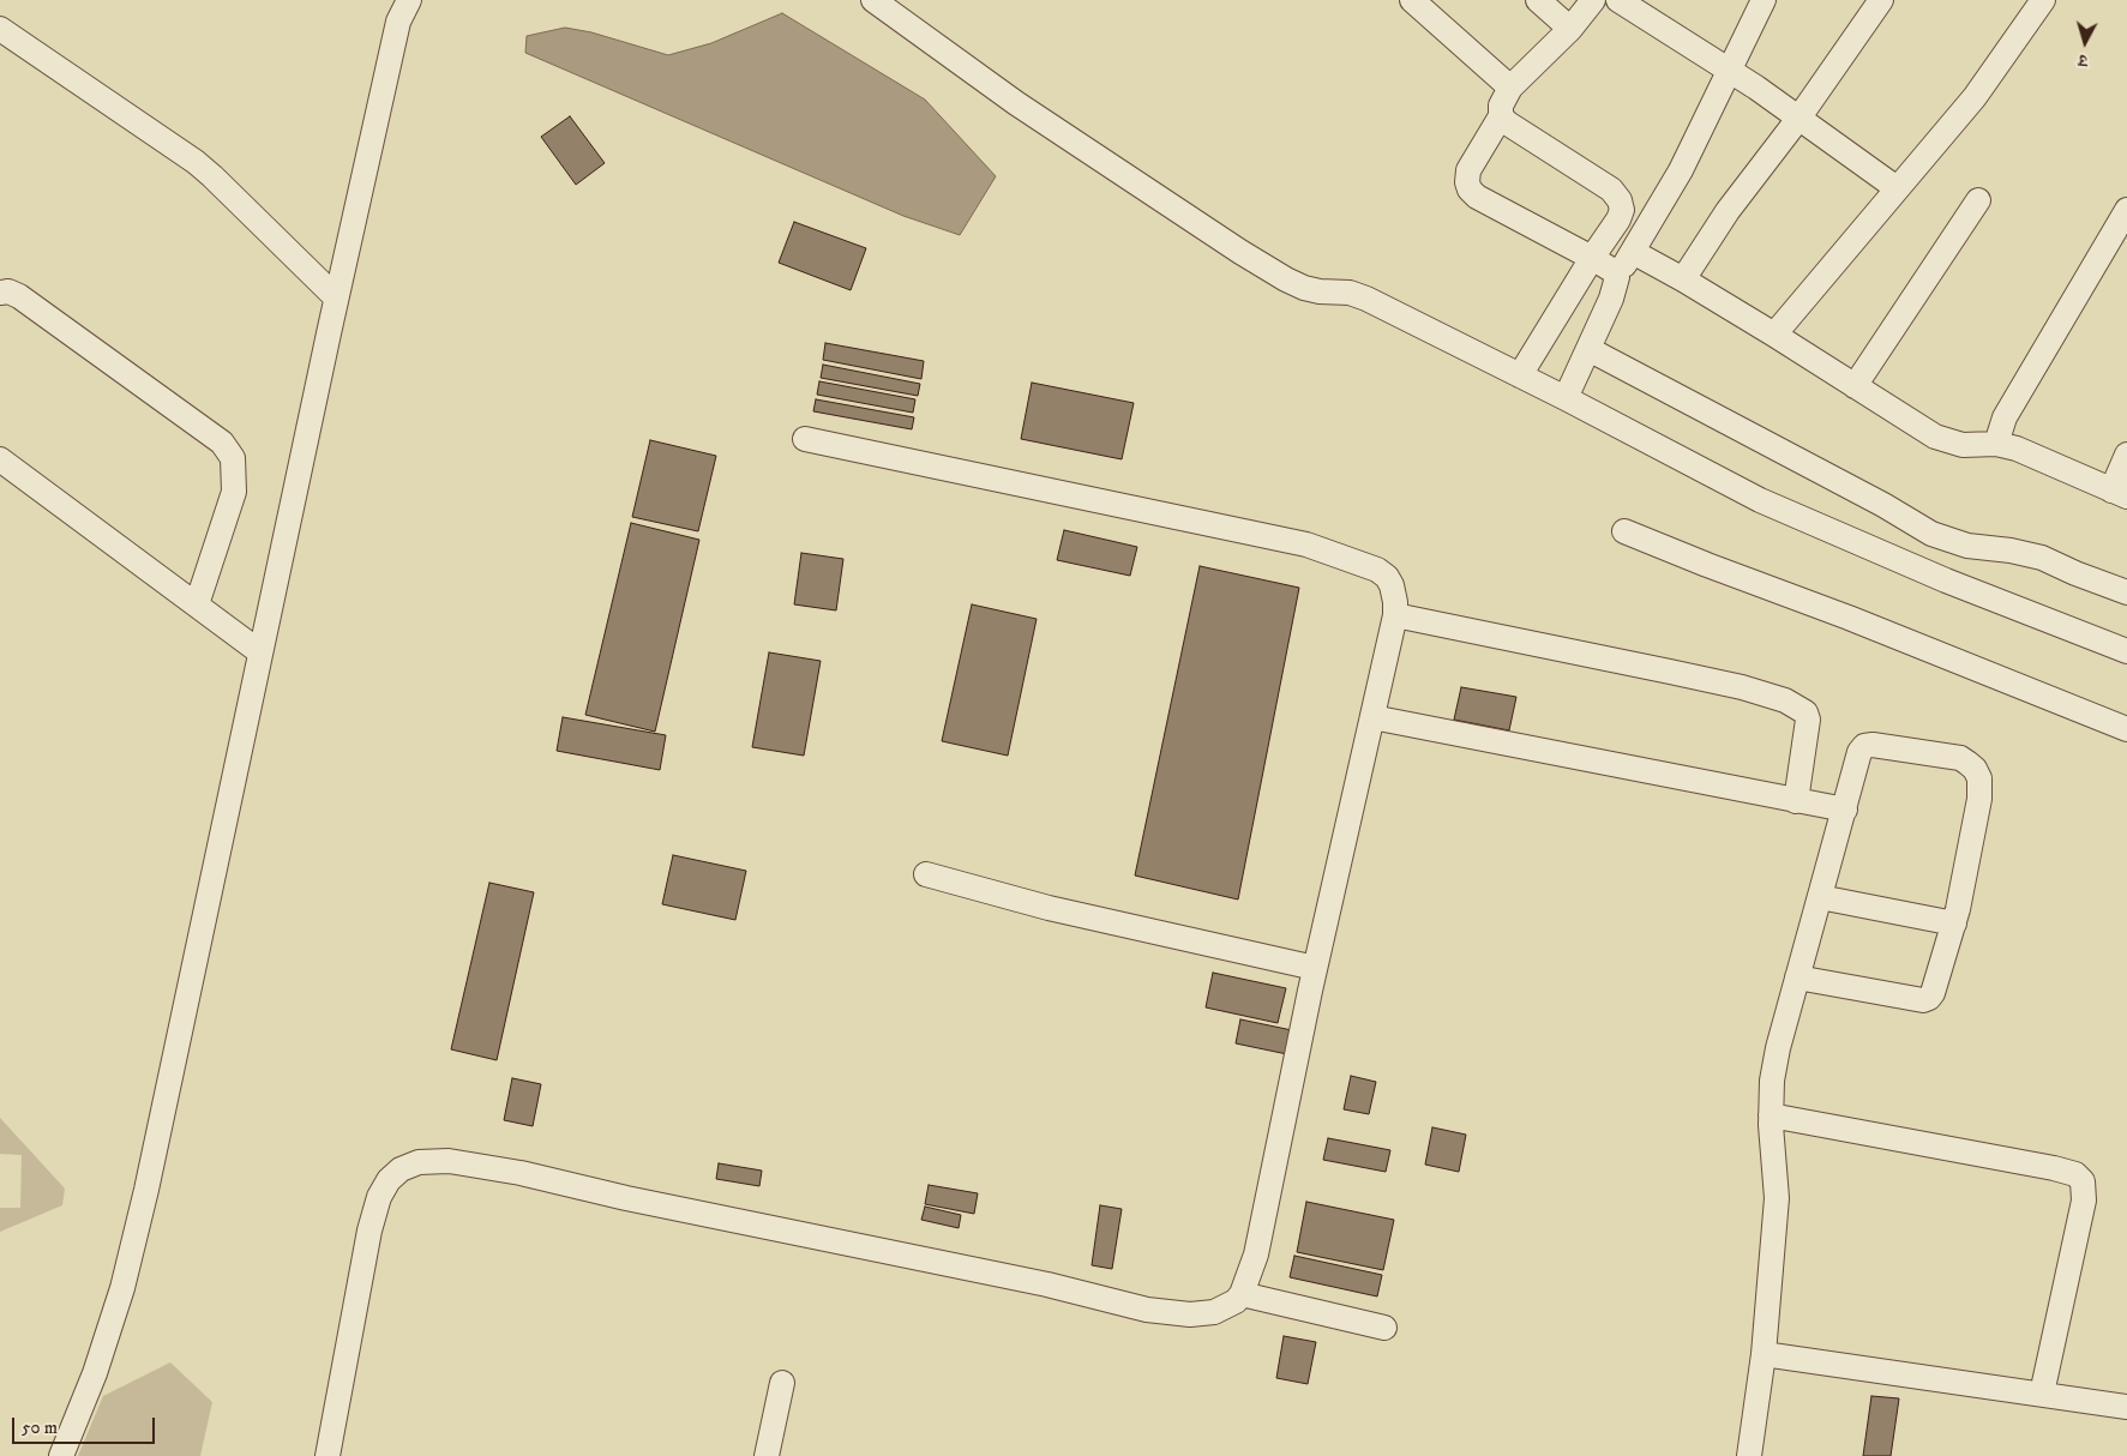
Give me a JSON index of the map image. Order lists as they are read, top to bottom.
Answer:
{
  "scale_bar": "50 m",
  "north": "bottom"
}
